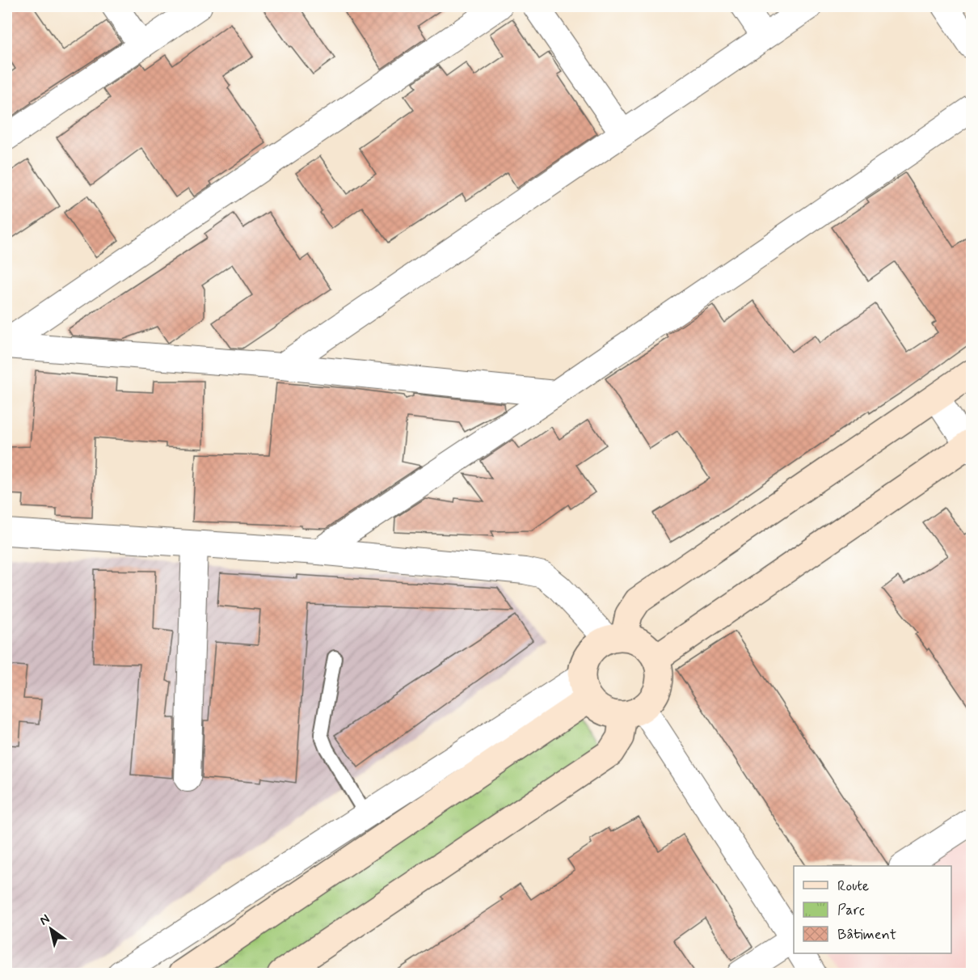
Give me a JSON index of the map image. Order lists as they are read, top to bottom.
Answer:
{
  "legend": ["Route", "Parc", "Bâtiment"],
  "north": "top left"
}
